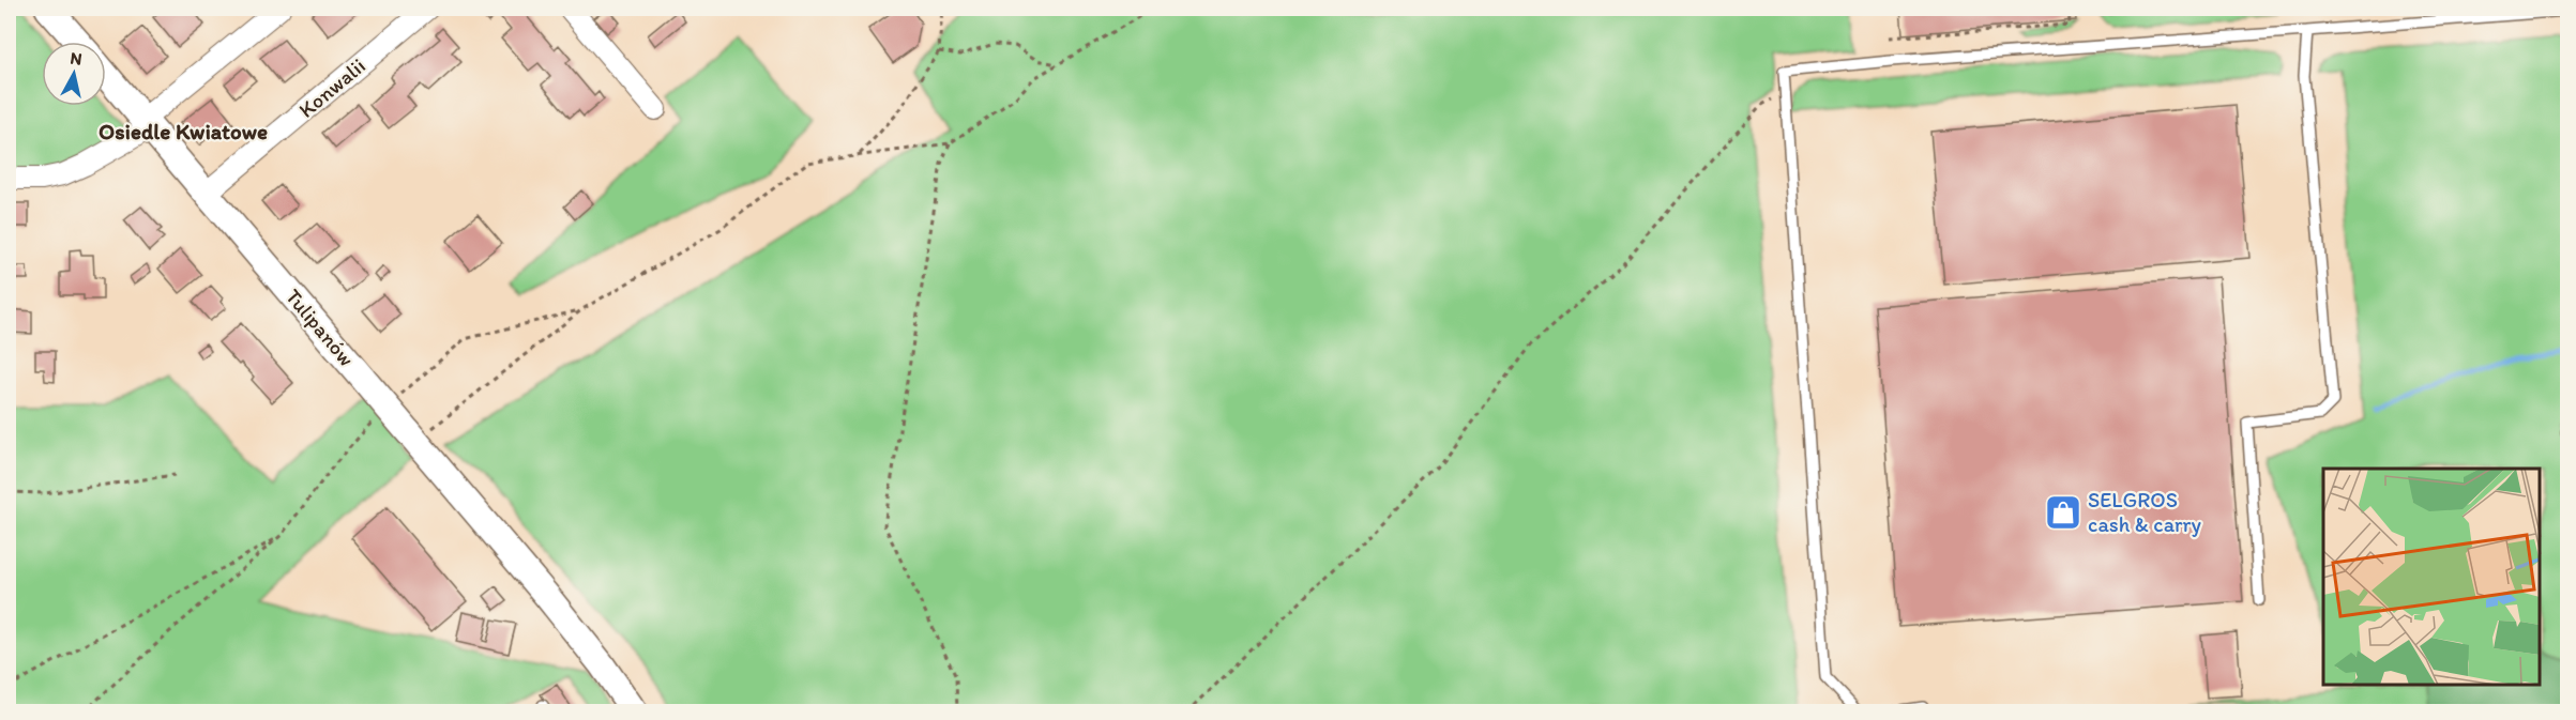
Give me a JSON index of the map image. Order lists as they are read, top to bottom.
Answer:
{
  "streets": {
    "street": ["Konwalii", "Tulipanów"]
  },
  "crossings": [
    ["Konwalii", "Tulipanów"]
  ],
  "districts": ["Osiedle Kwiatowe"],
  "places": {
    "shop": ["SELGROS cash & carry"]
  },
  "north": "top"
}
